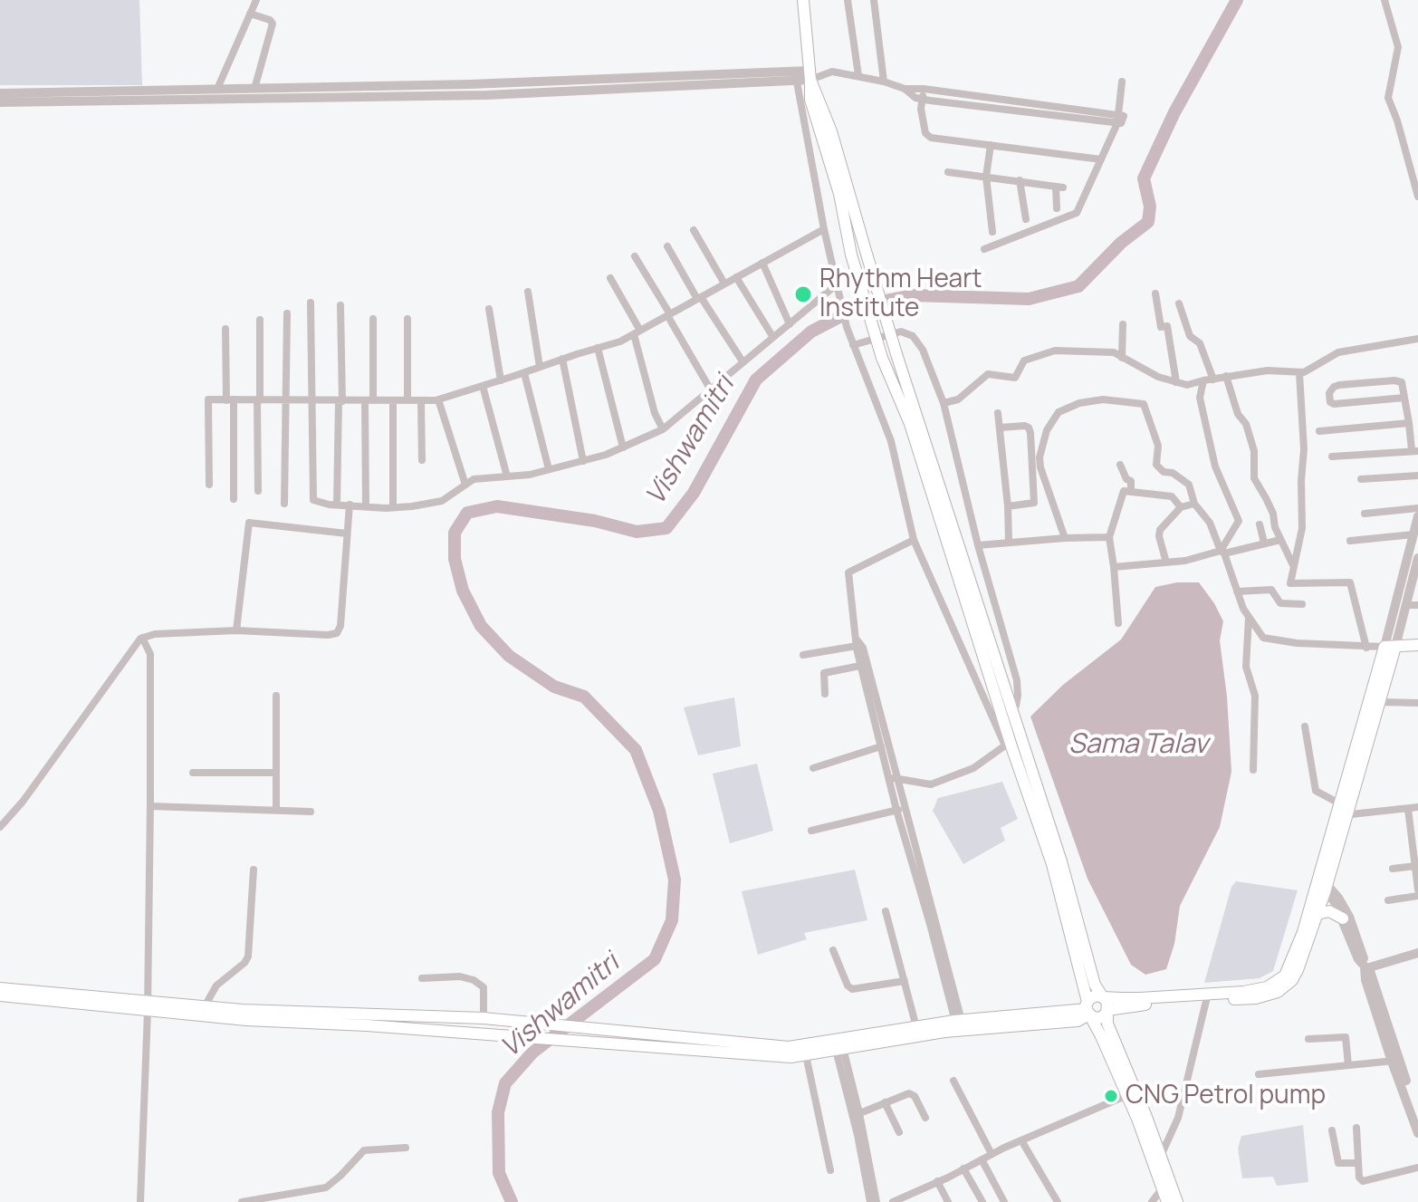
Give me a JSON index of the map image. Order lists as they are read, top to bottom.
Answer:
{
  "water": ["Vishwamitri", "Sama Talav"],
  "places": ["Rhythm Heart Institute", "CNG Petrol pump"]
}
